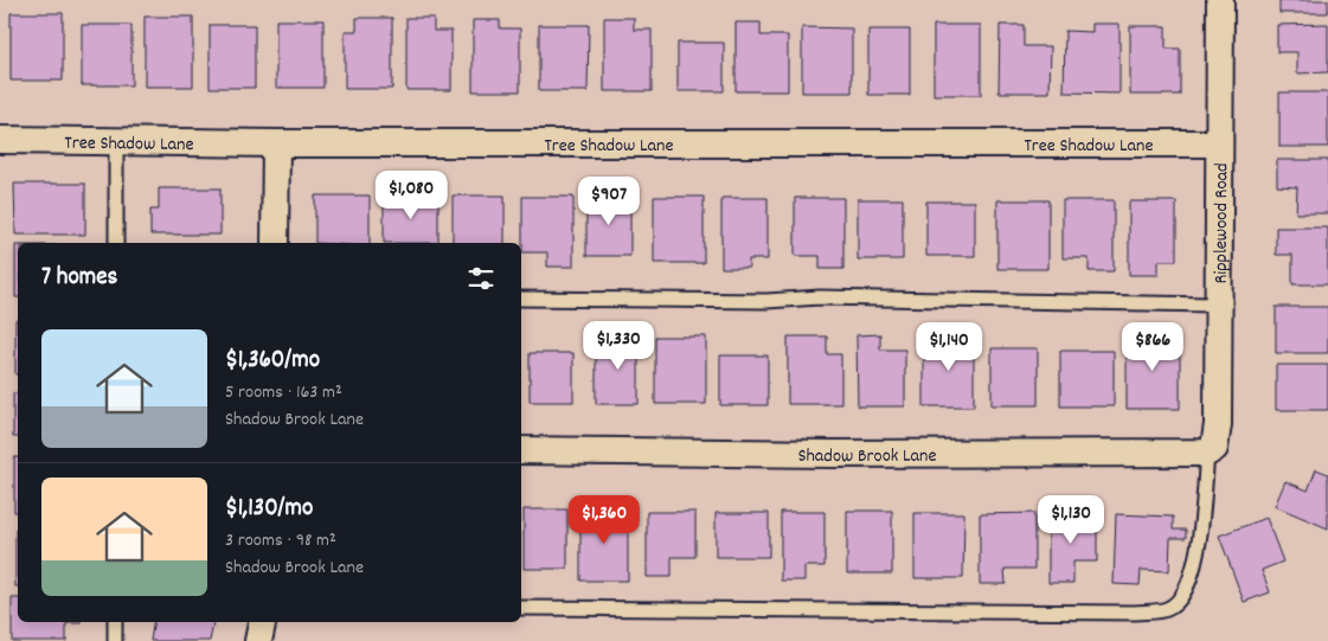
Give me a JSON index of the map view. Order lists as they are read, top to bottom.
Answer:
{
  "streets": {
    "street": ["Tree Shadow Lane", "Ripplewood Road", "Shadow Brook Lane"]
  },
  "crossings": [
    ["Tree Shadow Lane", "Ripplewood Road"],
    ["Ripplewood Road", "Shadow Brook Lane"]
  ],
  "page": {
    "price": [
      "$1,080",
      "$907",
      "$1,330",
      "$1,140",
      "$866",
      "$1,360",
      "$1,130"
    ],
    "heading": "7 homes",
    "list": [
      {
        "name": "$1,360/mo",
        "note": "5 rooms · 163 m² · Shadow Brook Lane"
      },
      {
        "name": "$1,130/mo",
        "note": "3 rooms · 98 m² · Shadow Brook Lane"
      }
    ]
  }
}
